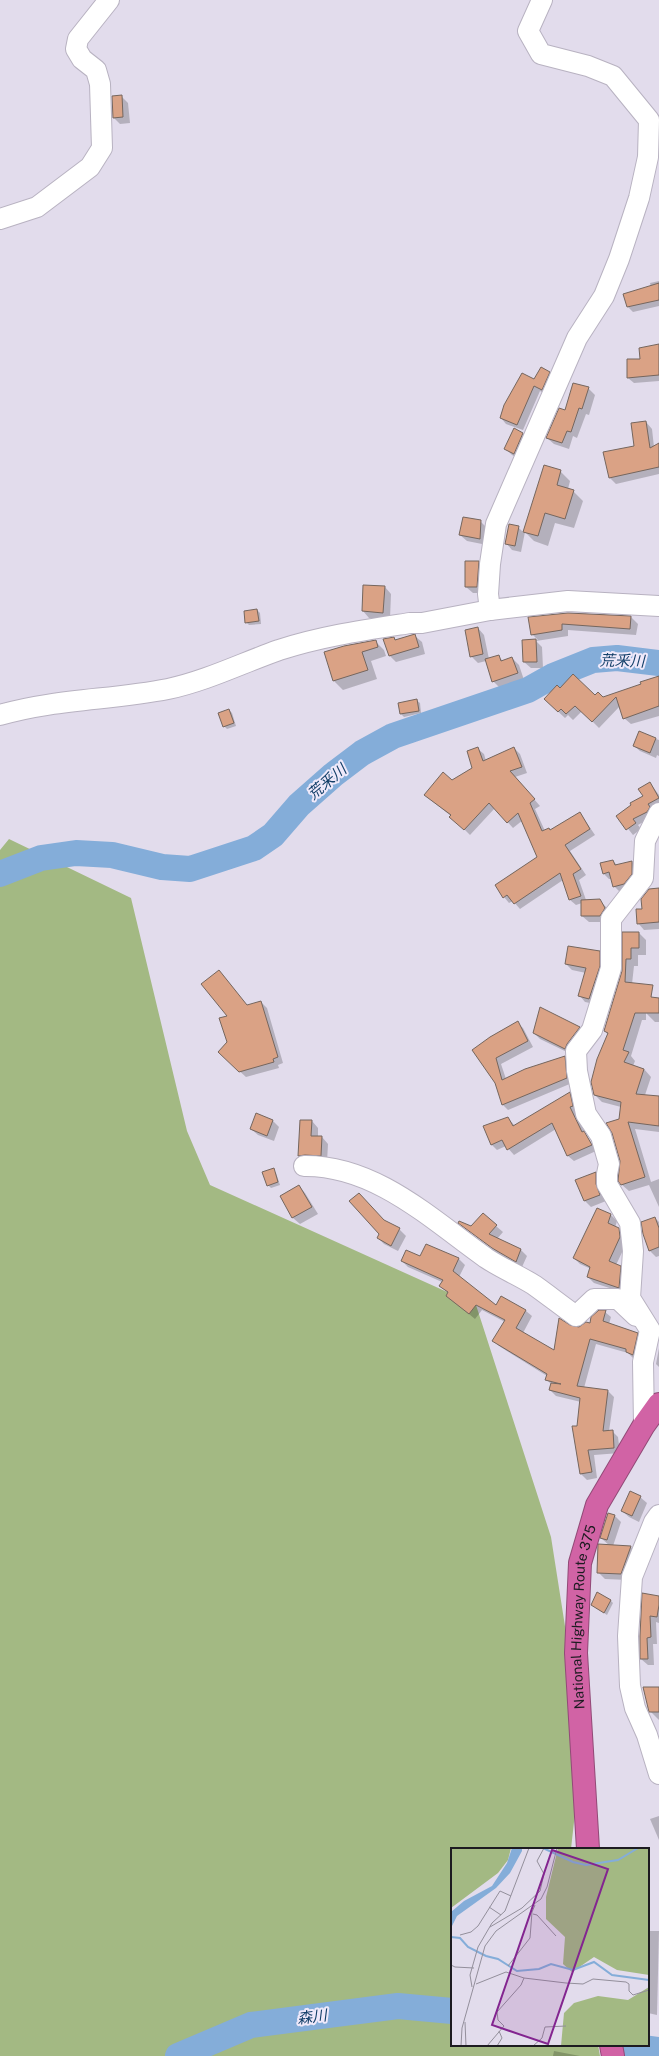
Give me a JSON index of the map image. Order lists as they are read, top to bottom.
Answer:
{
  "streets": {
    "highway": ["National Highway Route 375"]
  },
  "water": ["荒釆川", "森川"]
}
